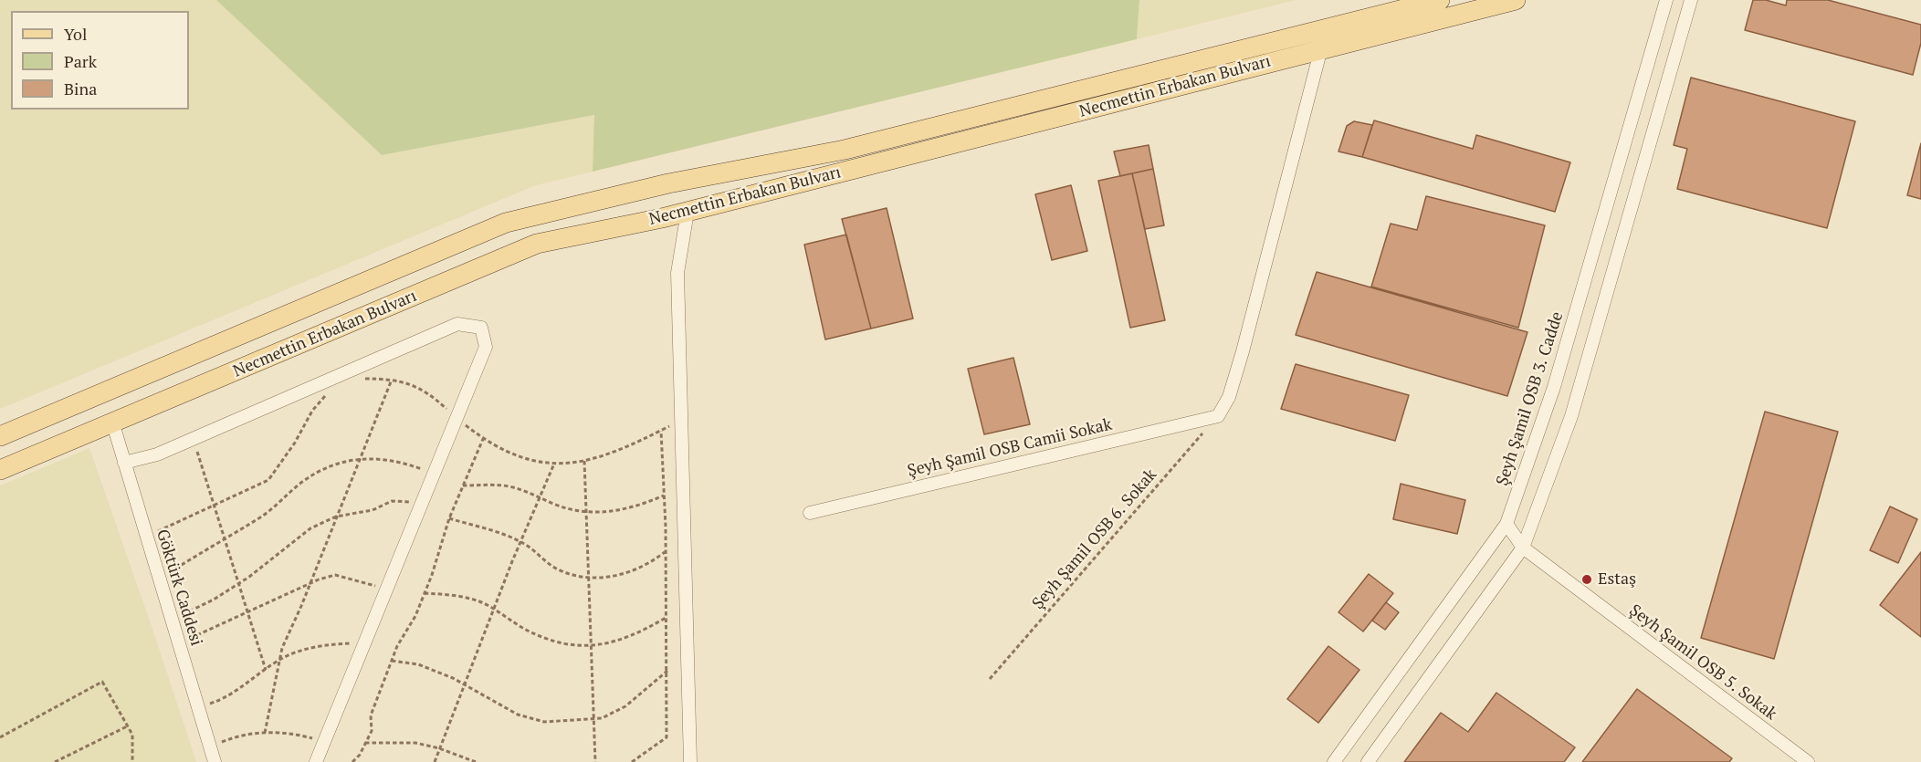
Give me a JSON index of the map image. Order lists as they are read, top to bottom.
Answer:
{
  "streets": {
    "main road": ["Necmettin Erbakan Bulvarı"],
    "street": [
      "Şeyh Şamil OSB 3. Cadde",
      "Şeyh Şamil OSB Camii Sokak",
      "Göktürk Caddesi",
      "Şeyh Şamil OSB 5. Sokak"
    ],
    "path": ["Şeyh Şamil OSB 6. Sokak"]
  },
  "crossings": [
    ["Necmettin Erbakan Bulvarı", "Göktürk Caddesi"],
    ["Şeyh Şamil OSB 3. Cadde", "Şeyh Şamil OSB 5. Sokak"],
    ["Şeyh Şamil OSB Camii Sokak", "Şeyh Şamil OSB 6. Sokak"]
  ],
  "places": ["Estaş"],
  "legend": ["Yol", "Park", "Bina"]
}
